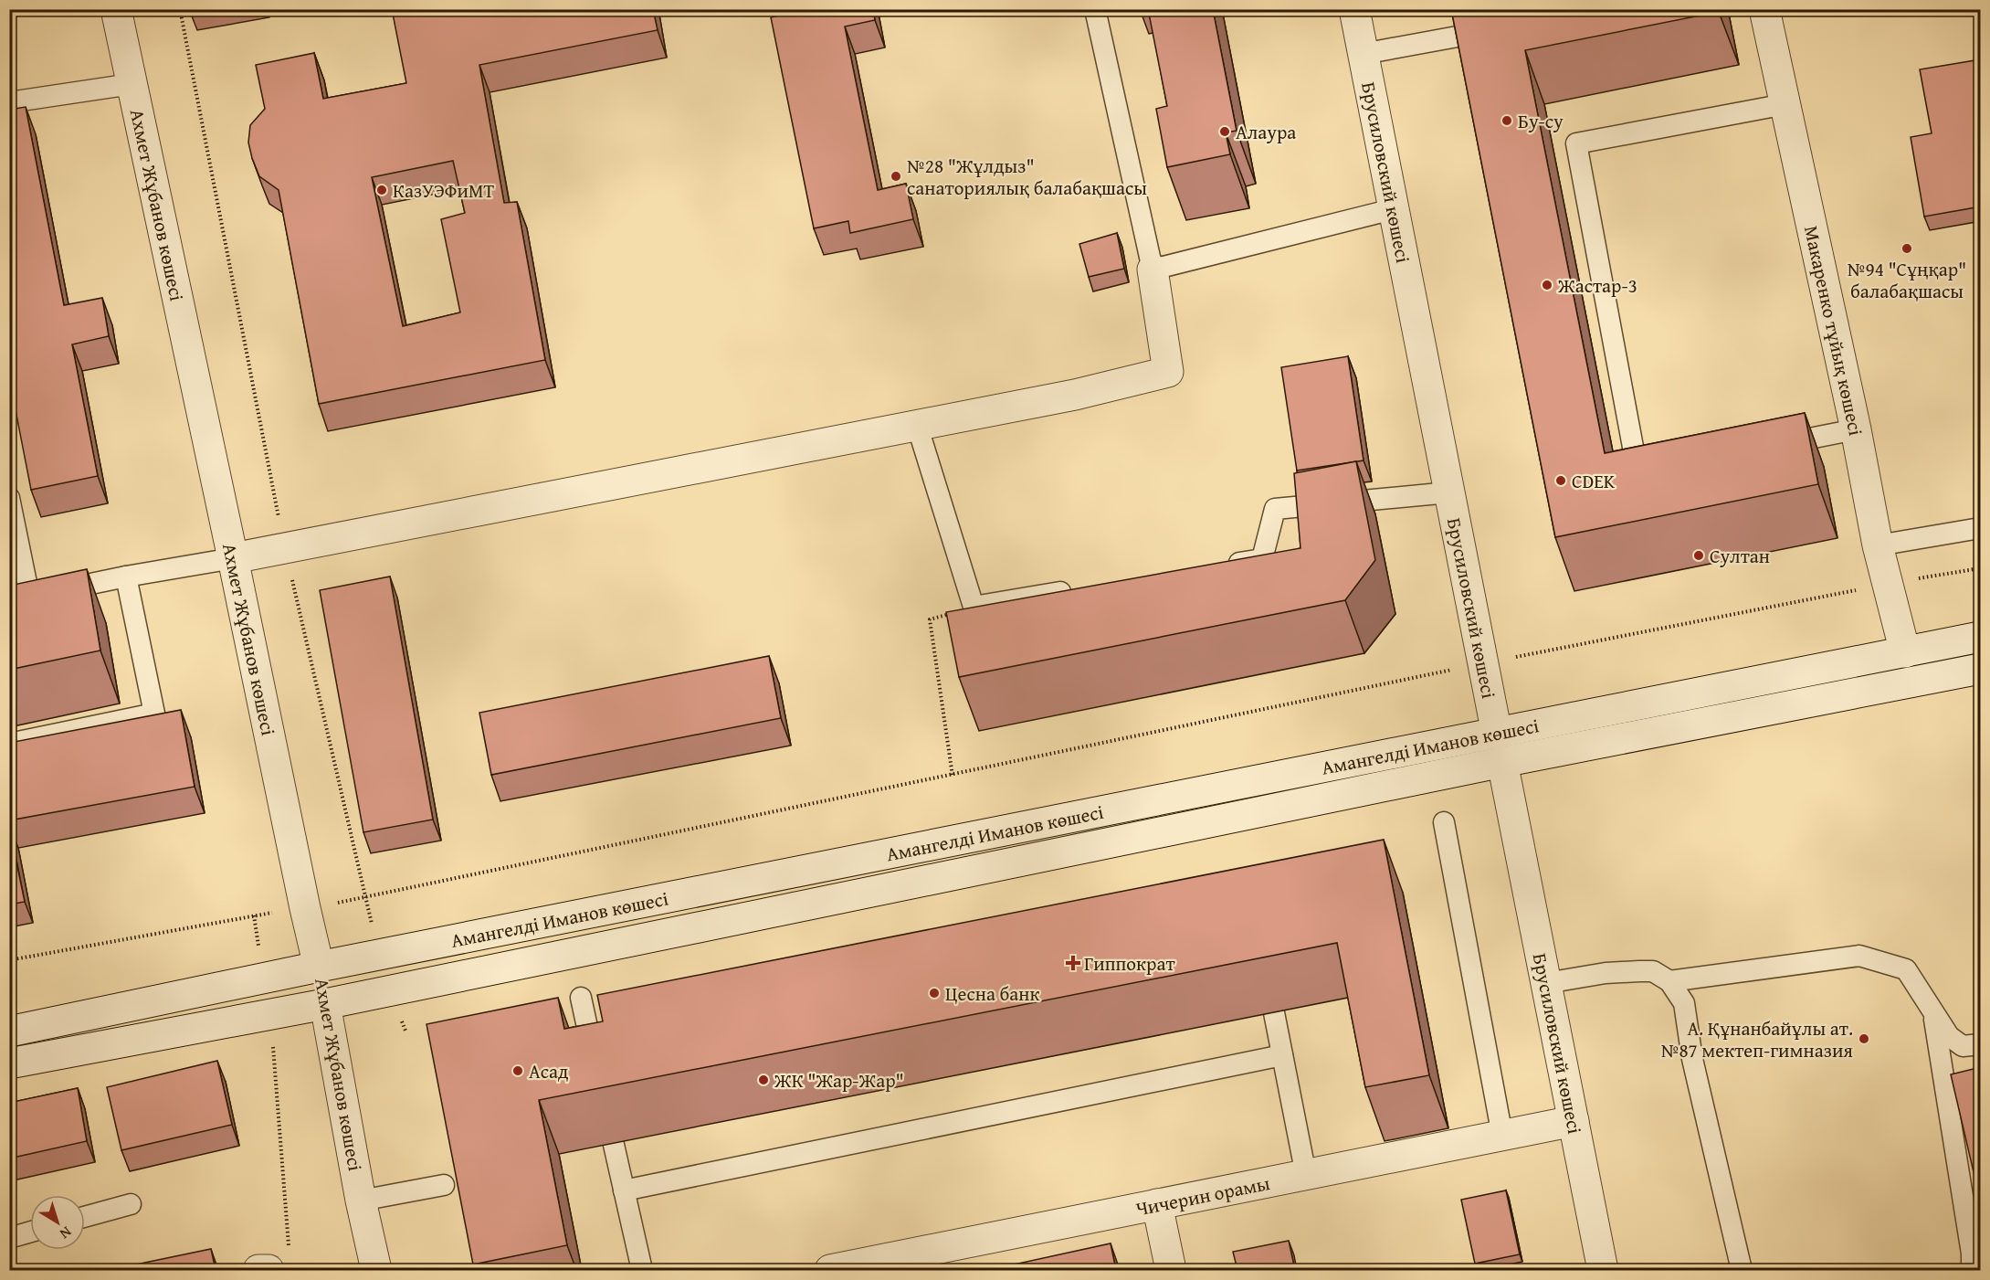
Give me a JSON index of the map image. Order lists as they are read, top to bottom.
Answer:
{
  "streets": {
    "street": [
      "Брусиловский көшесі",
      "Ахмет Жұбанов көшесі",
      "Макаренко тұйық көшесі",
      "Амангелді Иманов көшесі",
      "Чичерин орамы"
    ]
  },
  "crossings": [
    ["Брусиловский көшесі", "Амангелді Иманов көшесі"],
    ["Брусиловский көшесі", "Чичерин орамы"],
    ["Ахмет Жұбанов көшесі", "Амангелді Иманов көшесі"],
    ["Макаренко тұйық көшесі", "Амангелді Иманов көшесі"]
  ],
  "places": {
    "other": [
      "Бу-су",
      "Алаура",
      "№28 \"Жұлдыз\" санаториялық балабақшасы",
      "КазУЭФиМТ",
      "№94 \"Сұңқар\" балабақшасы",
      "Жастар-3",
      "CDEK",
      "Султан",
      "Цесна банк",
      "А. Құнанбайұлы ат. №87 мектеп-гимназия",
      "Асад",
      "ЖК \"Жар-Жар\""
    ],
    "health": ["Гиппократ"]
  },
  "north": "bottom right"
}
